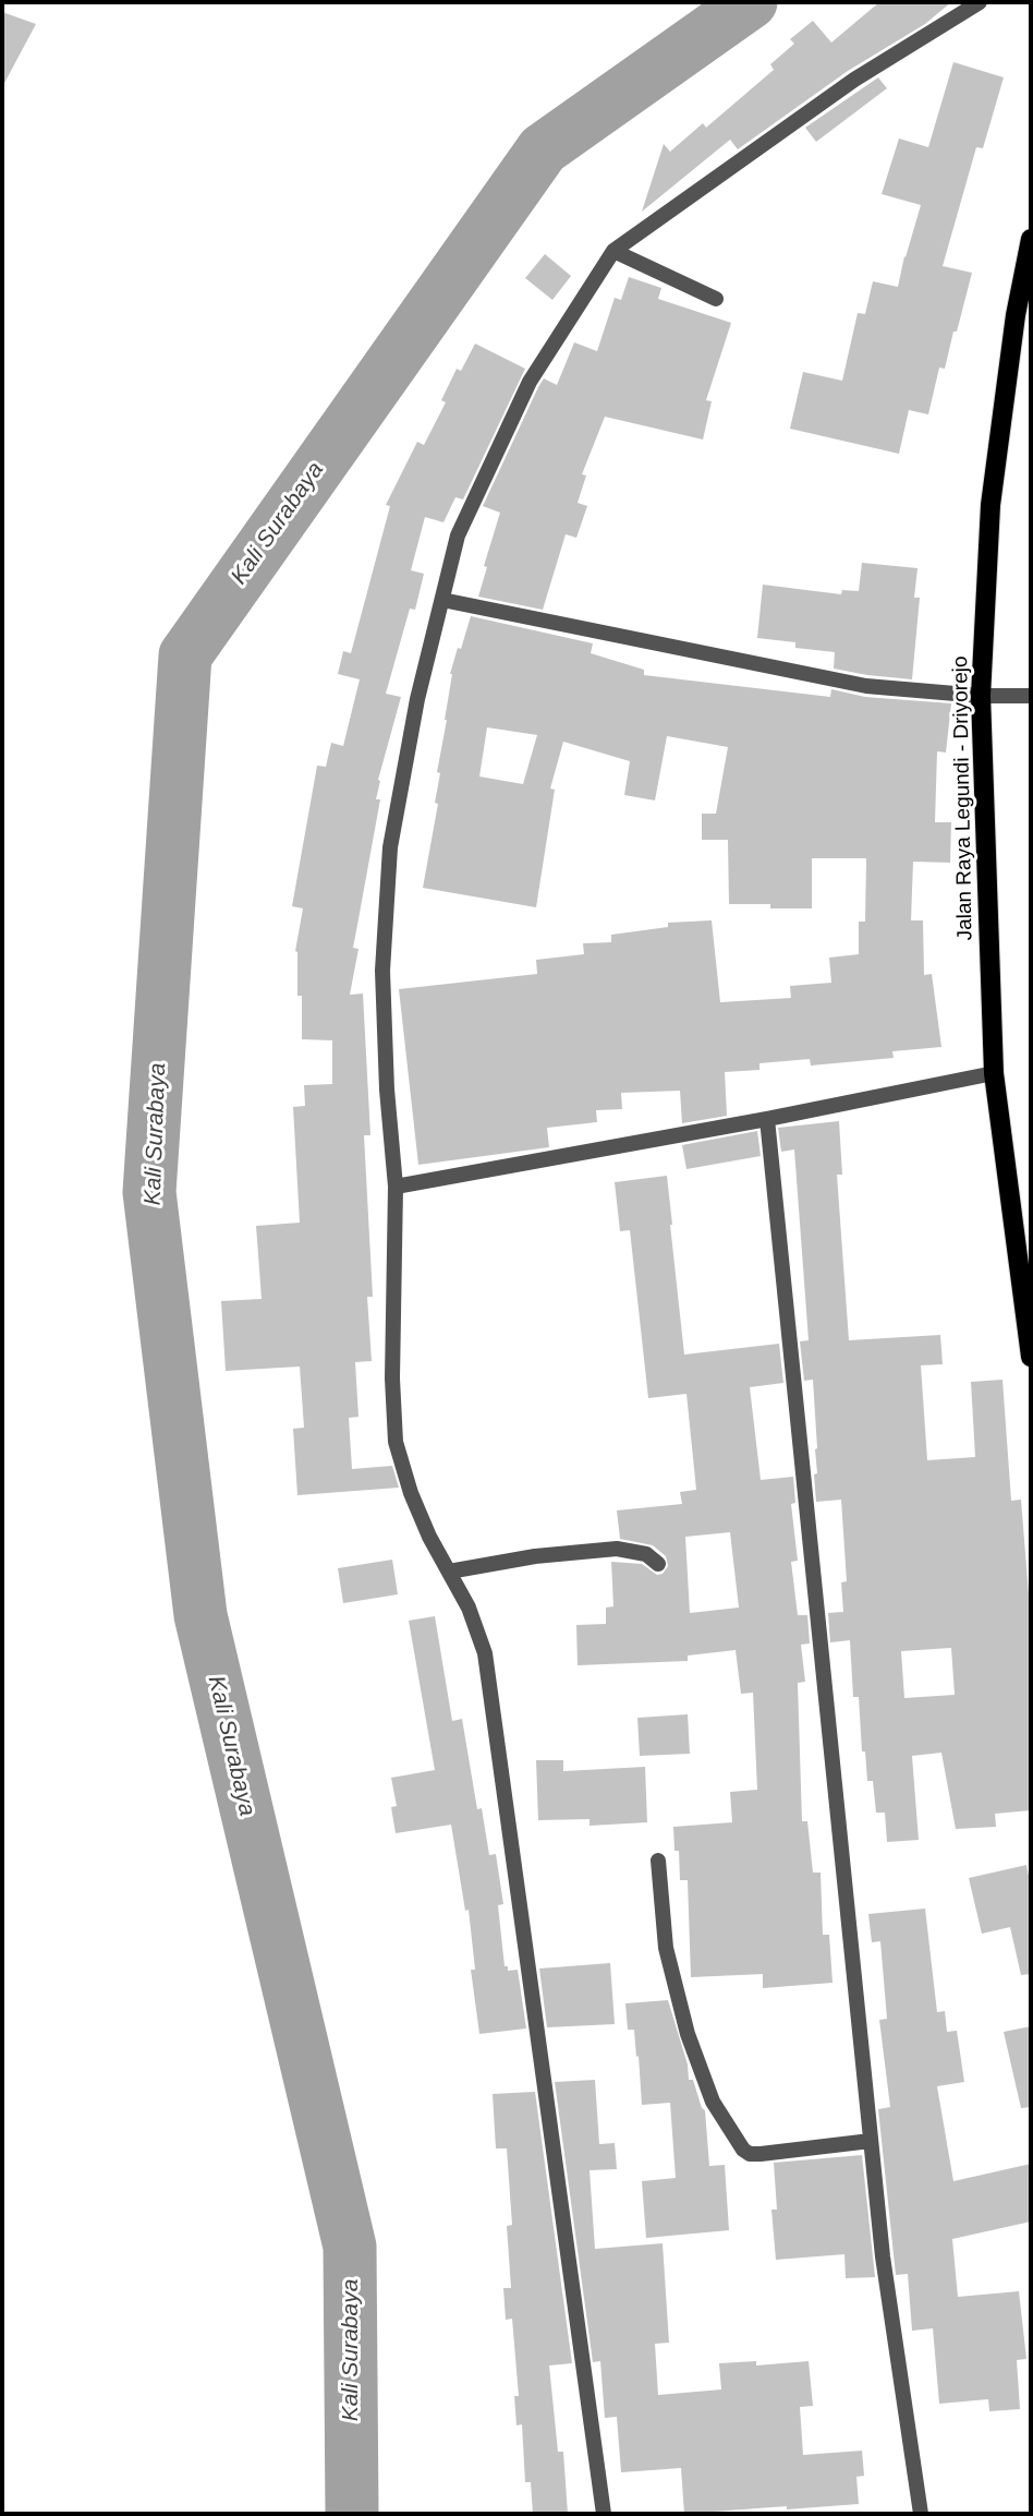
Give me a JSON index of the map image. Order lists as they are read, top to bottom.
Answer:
{
  "streets": {
    "main road": ["Jalan Raya Legundi - Driyorejo"]
  },
  "water": ["Kali Surabaya"]
}
